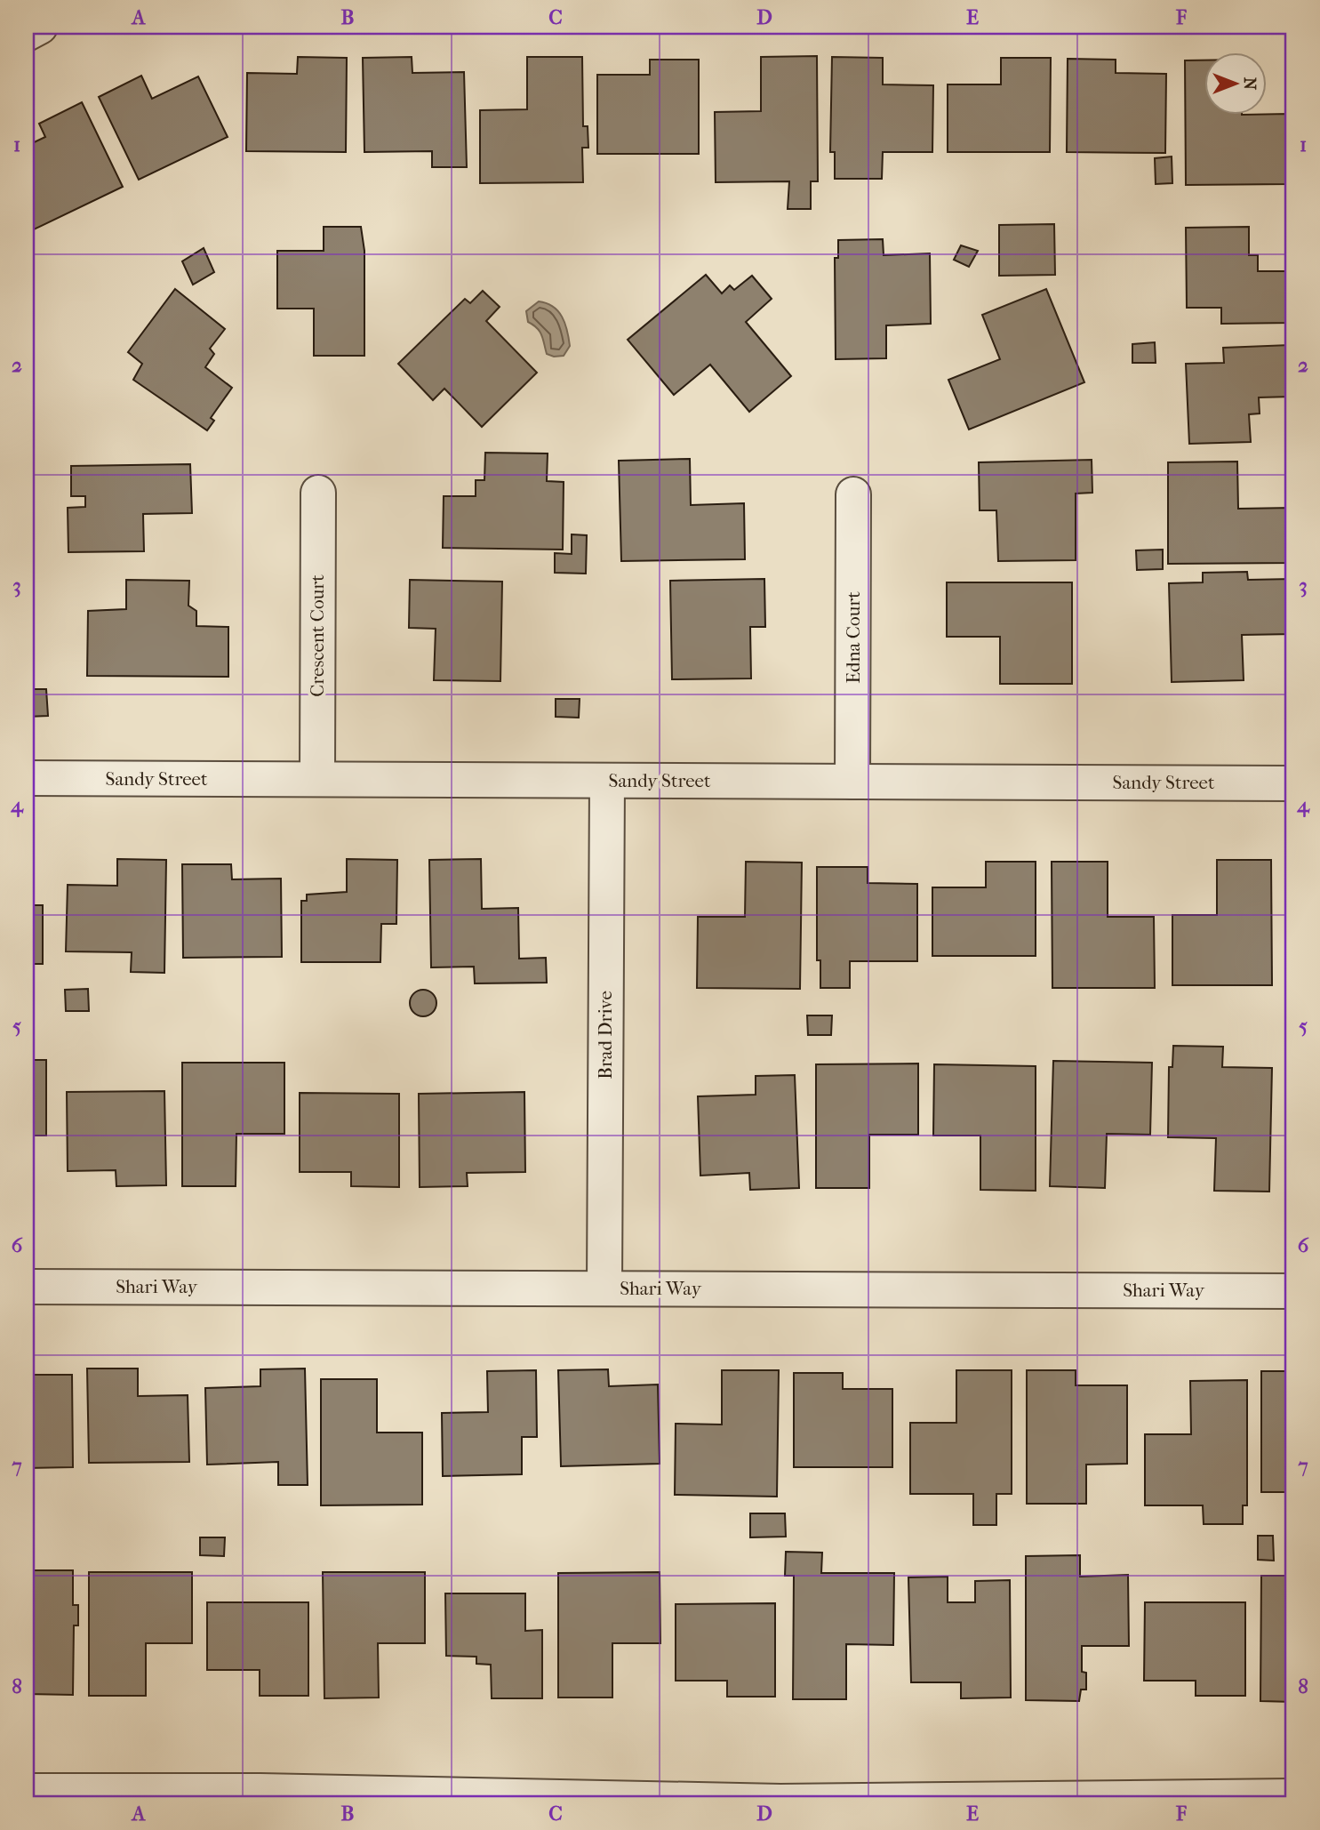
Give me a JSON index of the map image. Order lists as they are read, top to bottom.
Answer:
{
  "streets": {
    "street": [
      "Crescent Court",
      "Edna Court",
      "Sandy Street",
      "Brad Drive",
      "Shari Way"
    ]
  },
  "crossings": [
    ["Crescent Court", "Sandy Street"],
    ["Edna Court", "Sandy Street"],
    ["Sandy Street", "Brad Drive"],
    ["Brad Drive", "Shari Way"]
  ],
  "north": "right",
  "grid": {
    "columns": [
      "A",
      "B",
      "C",
      "D",
      "E",
      "F"
    ],
    "rows": [
      "1",
      "2",
      "3",
      "4",
      "5",
      "6",
      "7",
      "8"
    ]
  }
}
